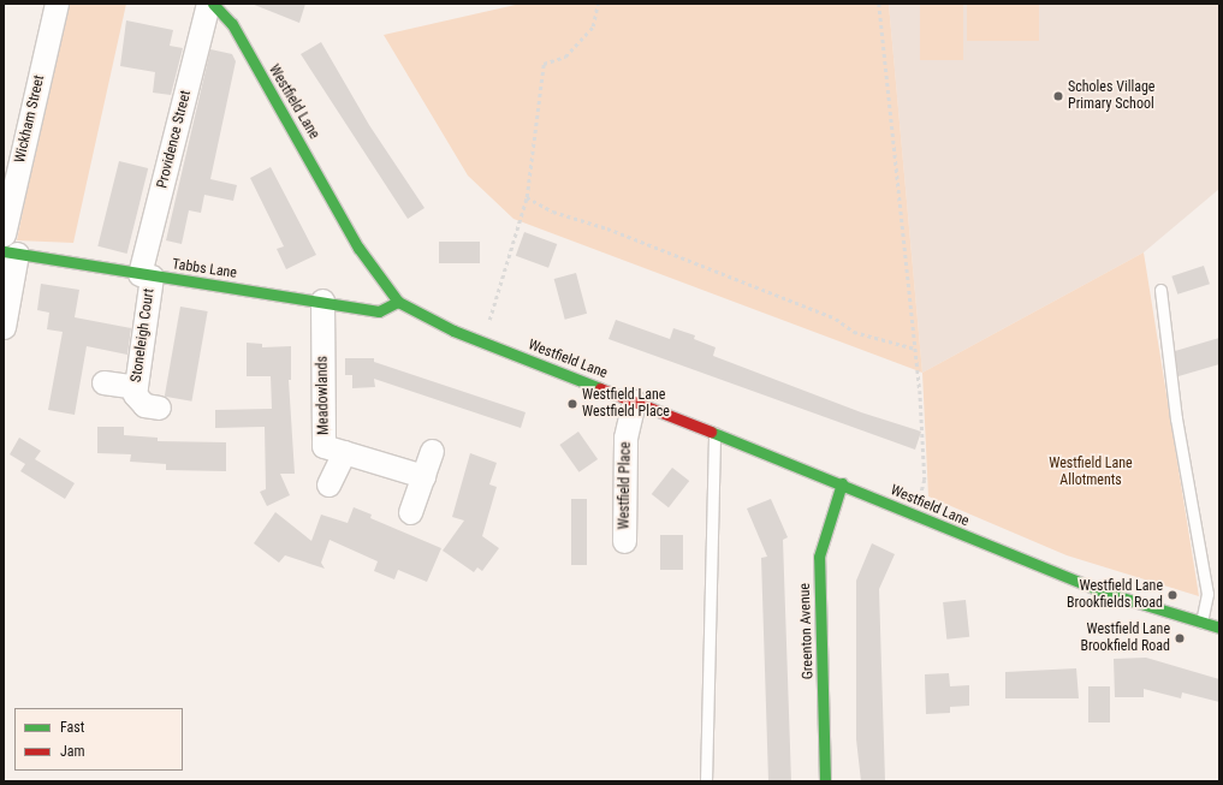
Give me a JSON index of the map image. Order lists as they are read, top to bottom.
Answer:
{
  "streets": {
    "main road": ["Westfield Lane", "Tabbs Lane", "Greenton Avenue"],
    "street": [
      "Wickham Street",
      "Providence Street",
      "Stoneleigh Court",
      "Meadowlands",
      "Westfield Place"
    ]
  },
  "crossings": [
    ["Westfield Lane", "Tabbs Lane"],
    ["Westfield Lane", "Westfield Place"],
    ["Westfield Lane", "Greenton Avenue"],
    ["Providence Street", "Tabbs Lane"],
    ["Providence Street", "Stoneleigh Court"],
    ["Tabbs Lane", "Stoneleigh Court"],
    ["Tabbs Lane", "Meadowlands"]
  ],
  "parks": ["Westfield Lane Allotments"],
  "places": [
    "Scholes Village Primary School",
    "Westfield Lane Westfield Place",
    "Westfield Lane Brookfields Road",
    "Westfield Lane Brookfield Road"
  ],
  "legend": ["Fast", "Jam"]
}
